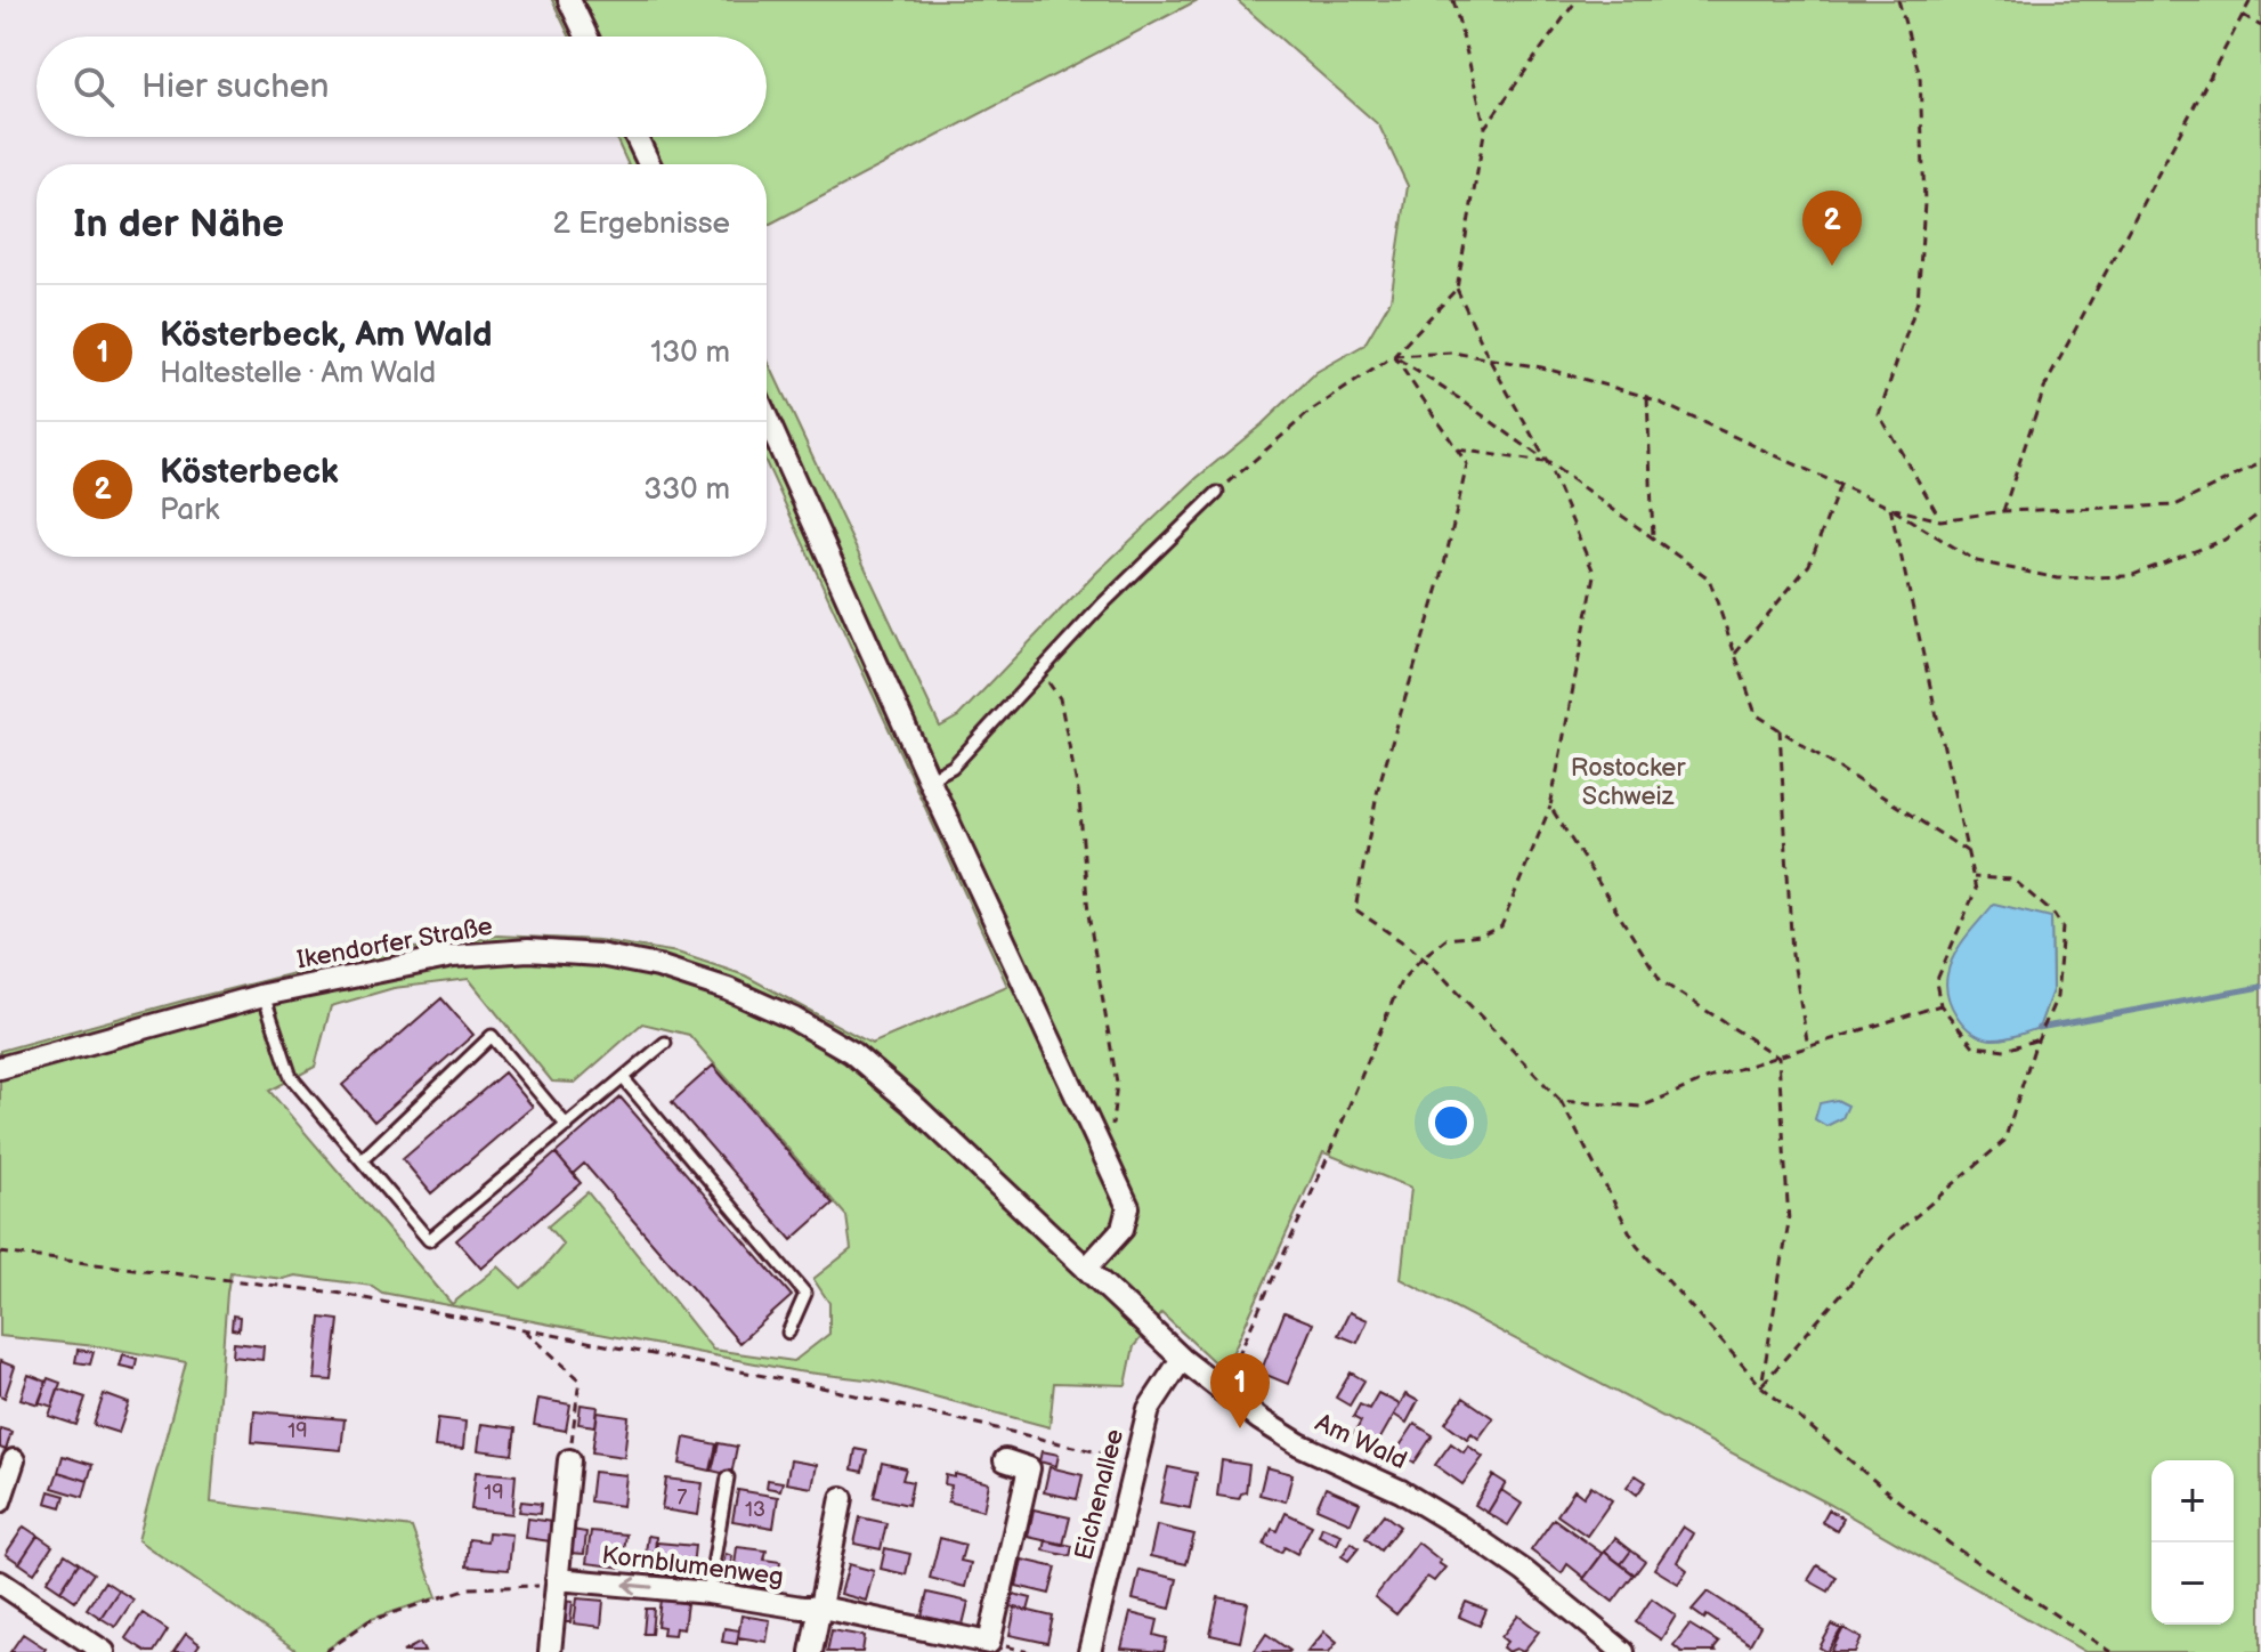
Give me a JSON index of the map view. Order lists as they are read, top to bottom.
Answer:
{
  "streets": {
    "street": [
      "Ikendorfer Straße",
      "Am Wald",
      "Eichenallee",
      "Kornblumenweg"
    ]
  },
  "crossings": [
    ["Ikendorfer Straße", "Am Wald"],
    ["Am Wald", "Eichenallee"]
  ],
  "parks": ["Rostocker Schweiz"],
  "house_numbers": [
    "19",
    "19",
    "7",
    "13"
  ],
  "page": {
    "search": "Hier suchen",
    "heading": ["In der Nähe", "2 Ergebnisse"],
    "pins": ["2", "1"],
    "list": [
      {
        "mark": "1",
        "name": "Kösterbeck, Am Wald",
        "note": "Haltestelle · Am Wald",
        "value": "130 m"
      },
      {
        "mark": "2",
        "name": "Kösterbeck",
        "note": "Park",
        "value": "330 m"
      }
    ],
    "map_buttons": ["+", "−"]
  }
}
